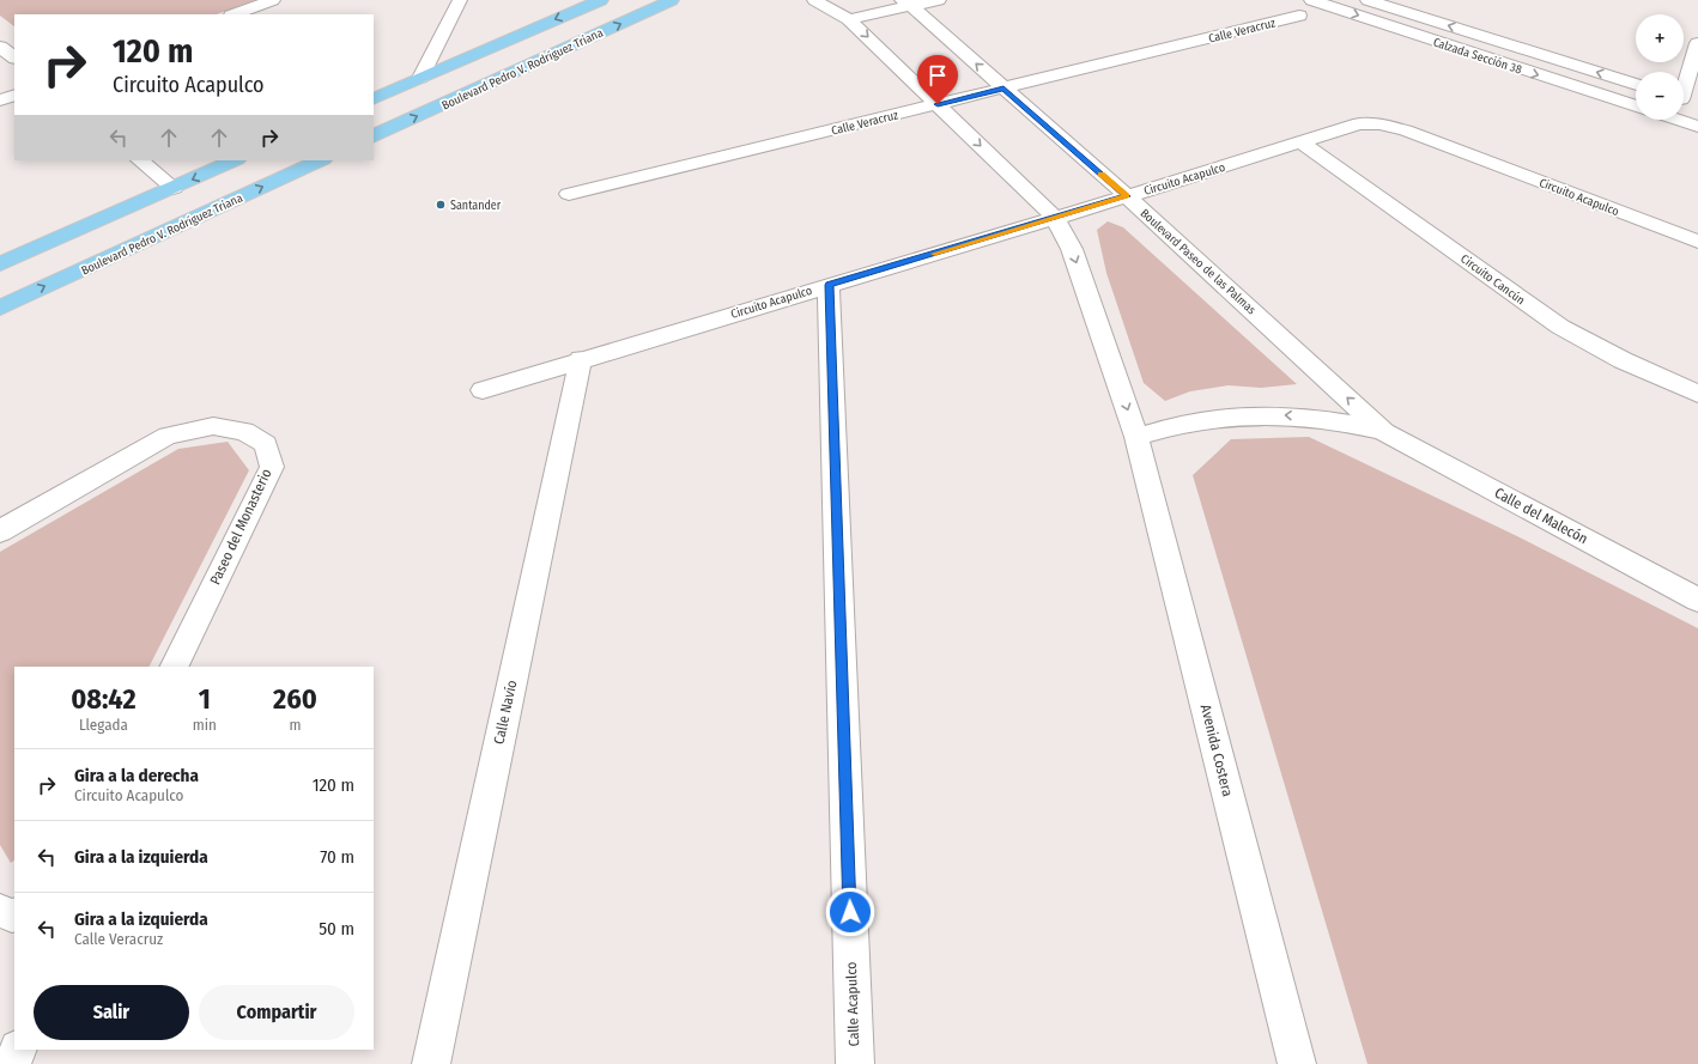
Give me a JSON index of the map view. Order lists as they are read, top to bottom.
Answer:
{
  "streets": {
    "main road": ["Boulevard Pedro V. Rodríguez Triana"],
    "street": [
      "Calle Veracruz",
      "Calzada Sección 38",
      "Circuito Acapulco",
      "Boulevard Paseo de las Palmas",
      "Circuito Cancún",
      "Calle del Malecón",
      "Paseo del Monasterio",
      "Calle Navío",
      "Avenida Costera",
      "Calle Acapulco"
    ]
  },
  "crossings": [
    ["Calle Veracruz", "Boulevard Paseo de las Palmas"],
    ["Circuito Acapulco", "Boulevard Paseo de las Palmas"],
    ["Circuito Acapulco", "Circuito Cancún"],
    ["Circuito Acapulco", "Calle Navío"],
    ["Circuito Acapulco", "Calle Acapulco"],
    ["Boulevard Paseo de las Palmas", "Calle del Malecón"]
  ],
  "one_way": ["Boulevard Paseo de las Palmas"],
  "places": ["Santander"],
  "page": {
    "map_buttons": ["+", "−"],
    "turn": ["120 m", "Circuito Acapulco"],
    "eta": [
      "08:42",
      "Llegada",
      "1",
      "min",
      "260",
      "m"
    ],
    "list": [
      {
        "name": "Gira a la derecha",
        "note": "Circuito Acapulco",
        "value": "120 m"
      },
      {
        "name": "Gira a la izquierda",
        "value": "70 m"
      },
      {
        "name": "Gira a la izquierda",
        "note": "Calle Veracruz",
        "value": "50 m"
      }
    ],
    "buttons": ["Salir", "Compartir"]
  }
}
